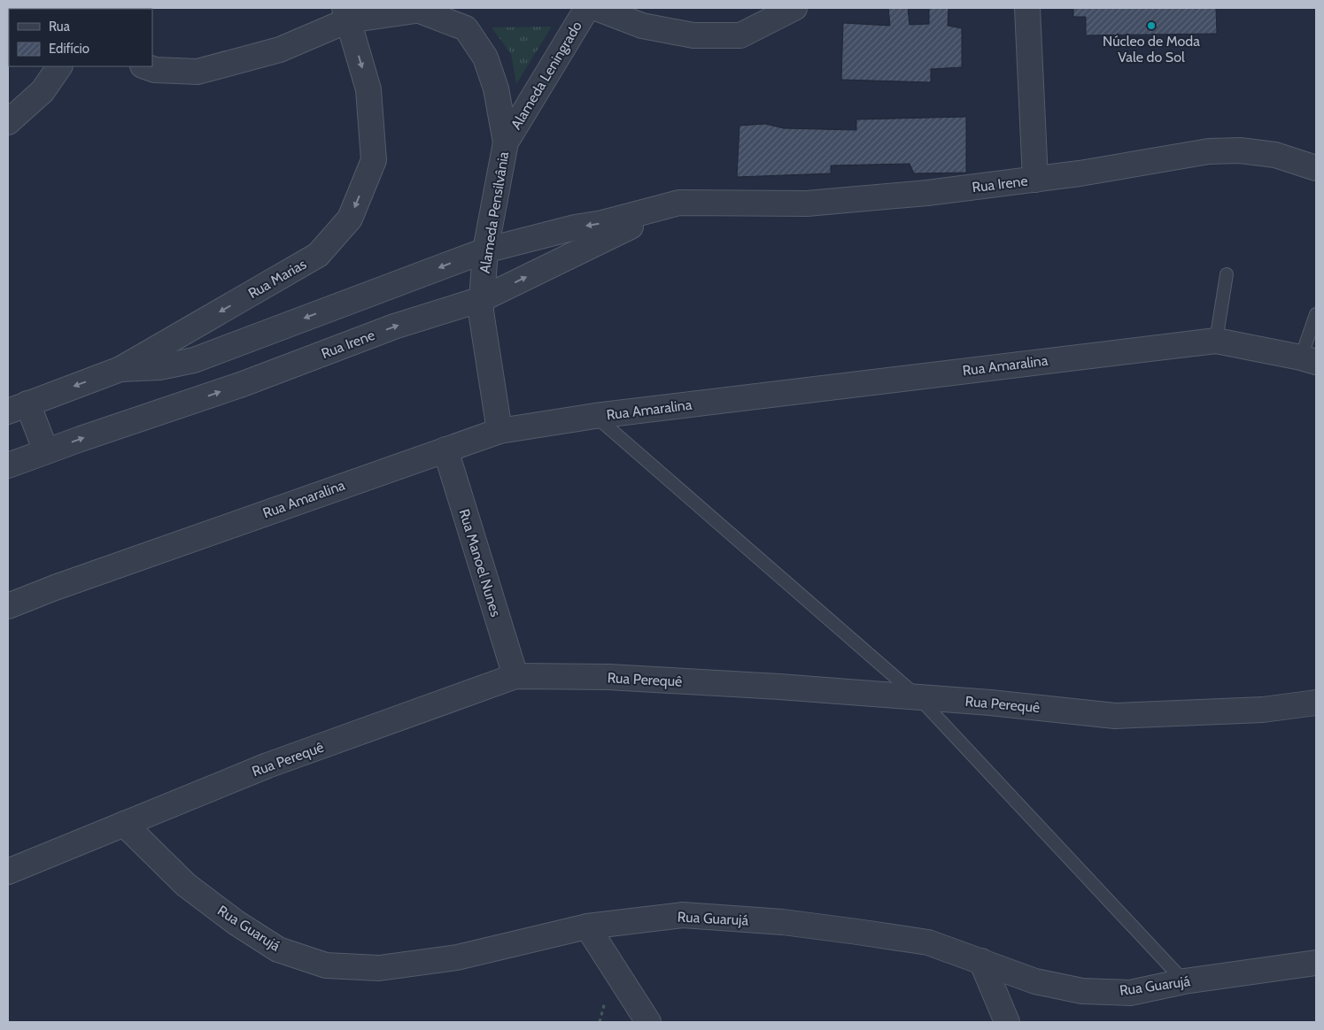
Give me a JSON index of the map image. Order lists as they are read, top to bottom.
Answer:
{
  "streets": {
    "street": [
      "Alameda Leningrado",
      "Rua Irene",
      "Alameda Pensilvânia",
      "Rua Marias",
      "Rua Amaralina",
      "Rua Manoel Nunes",
      "Rua Perequê",
      "Rua Guarujá"
    ]
  },
  "crossings": [
    ["Alameda Leningrado", "Alameda Pensilvânia"],
    ["Rua Irene", "Alameda Pensilvânia"],
    ["Rua Irene", "Rua Marias"],
    ["Alameda Pensilvânia", "Rua Amaralina"],
    ["Rua Amaralina", "Rua Manoel Nunes"],
    ["Rua Manoel Nunes", "Rua Perequê"],
    ["Rua Perequê", "Rua Guarujá"]
  ],
  "one_way": ["Rua Marias"],
  "places": ["Núcleo de Moda Vale do Sol"],
  "legend": ["Rua", "Edifício"]
}
